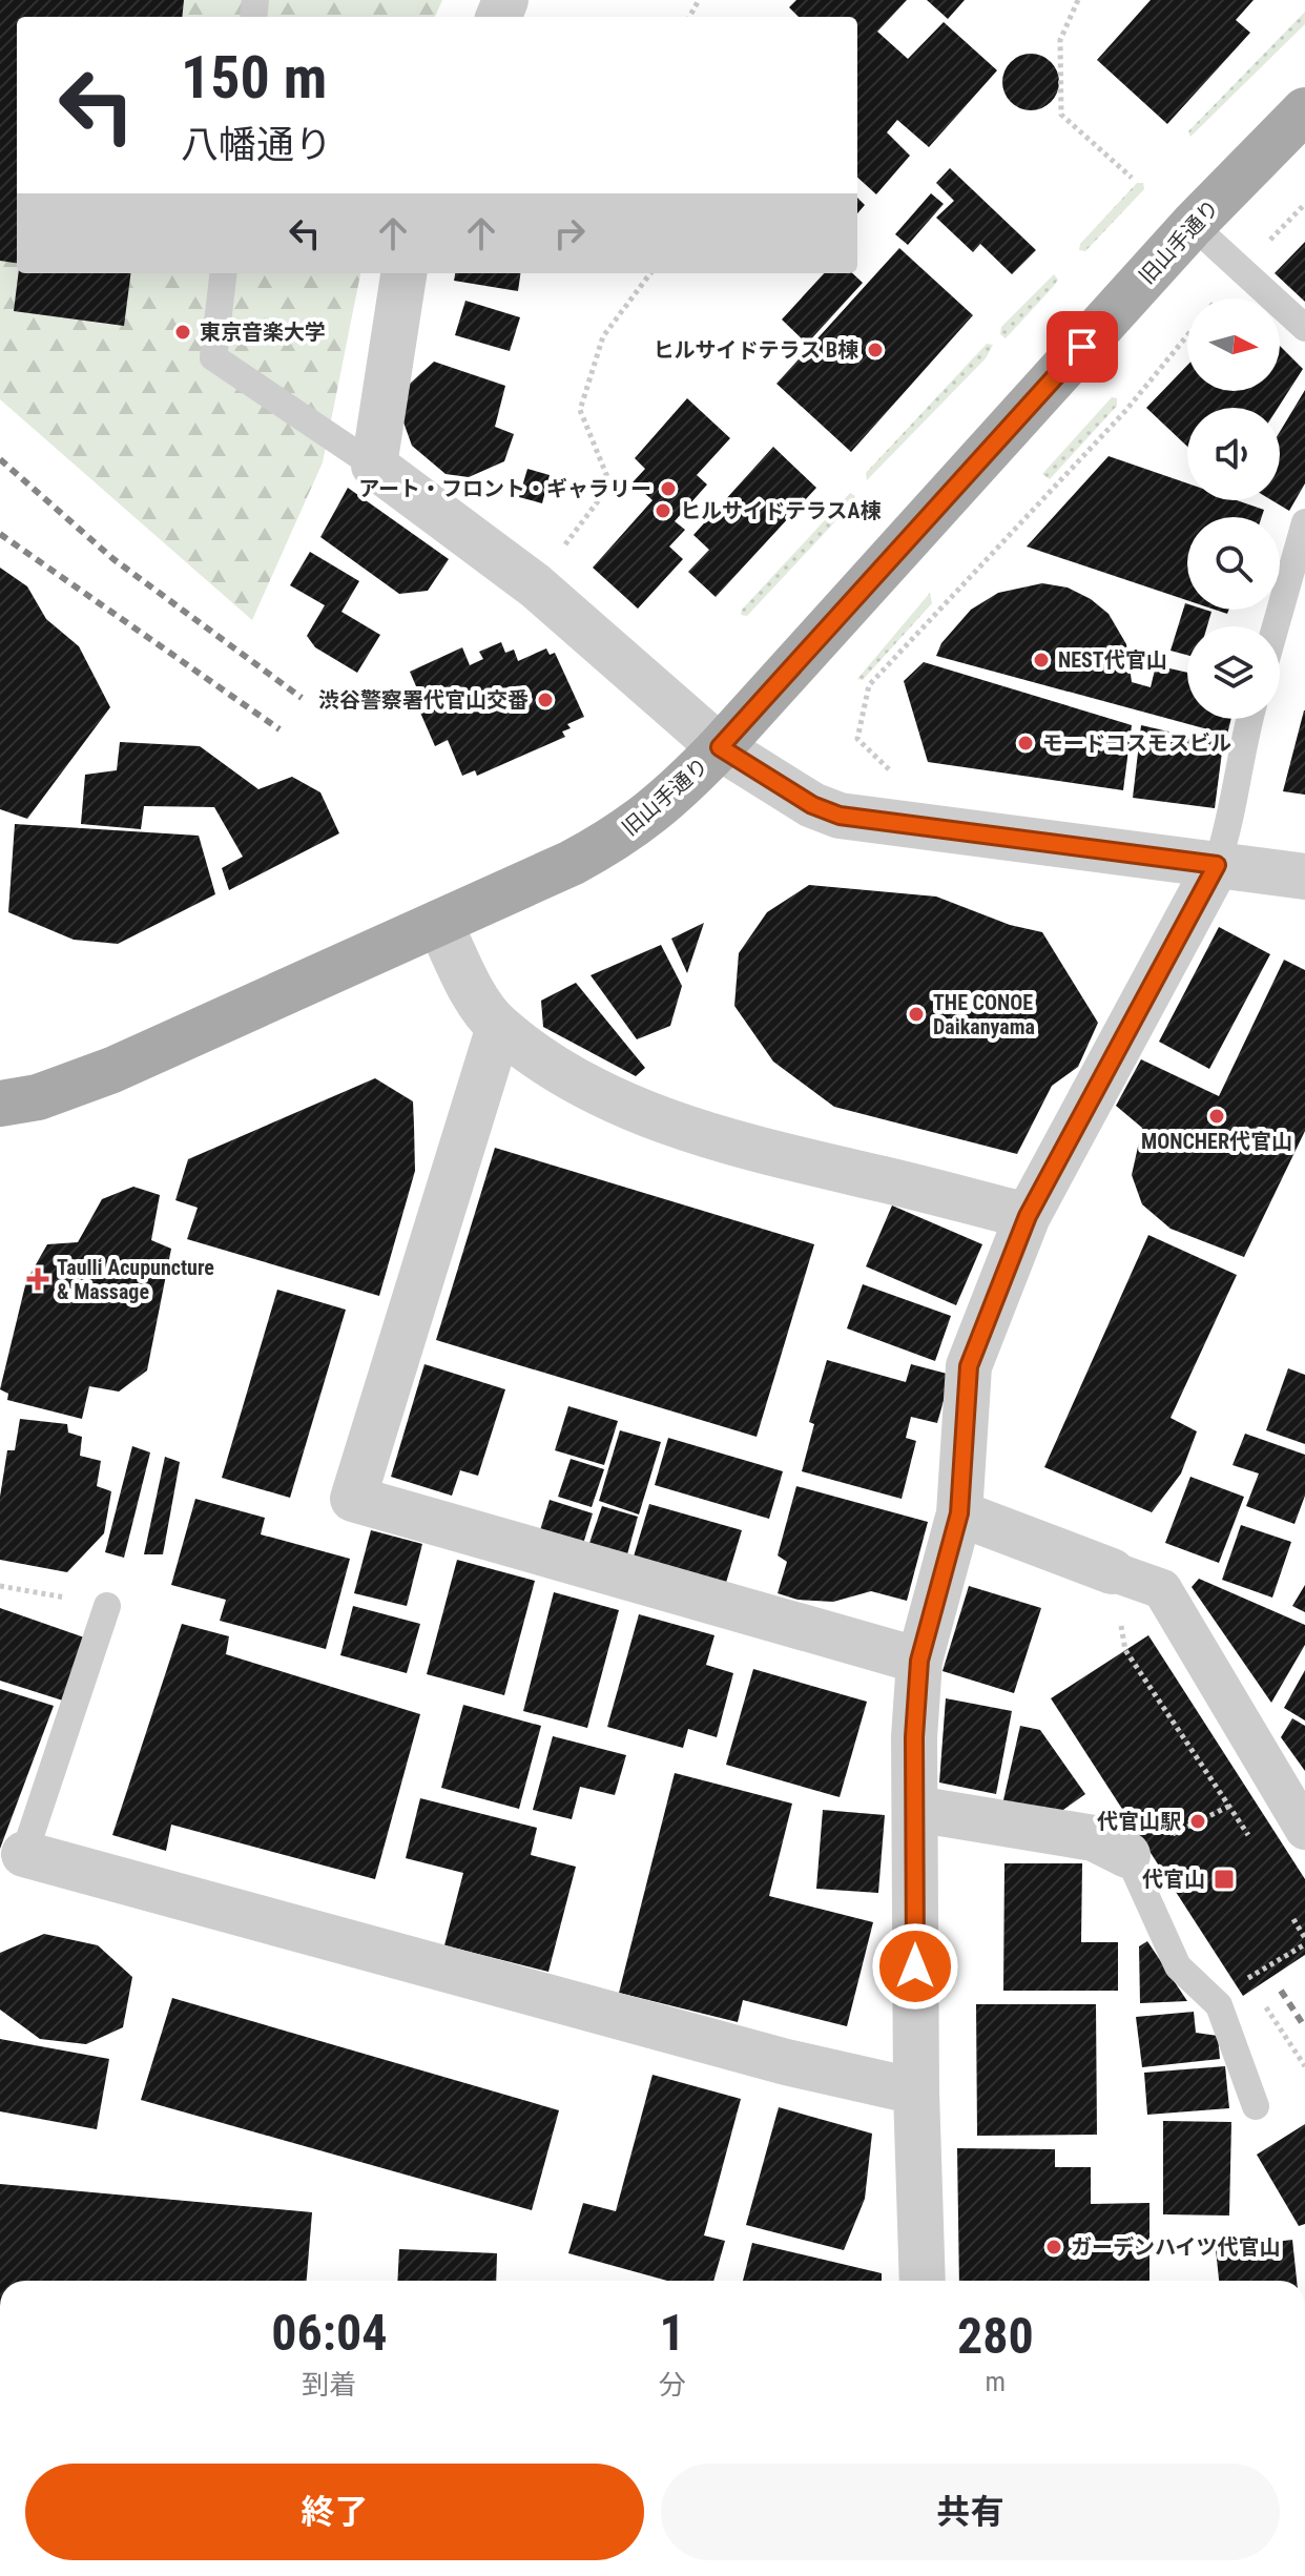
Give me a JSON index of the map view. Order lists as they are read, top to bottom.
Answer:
{
  "streets": {
    "main road": ["旧山手通り"]
  },
  "places": {
    "other": [
      "東京音楽大学",
      "ヒルサイドテラス B棟",
      "アート・フロント・ギャラリー",
      "ヒルサイドテラスA棟",
      "NEST代官山",
      "渋谷警察署代官山交番",
      "モードコスモスビル",
      "THE CONOE Daikanyama",
      "MONCHER代官山",
      "代官山駅",
      "ガーデンハイツ代官山"
    ],
    "health": ["Taulli Acupuncture & Massage"],
    "transit": ["代官山"]
  },
  "north": "right",
  "page": {
    "turn": ["150 m", "八幡通り"],
    "eta": [
      "06:04",
      "到着",
      "1",
      "分",
      "280",
      "m"
    ],
    "buttons": ["終了", "共有"]
  }
}
